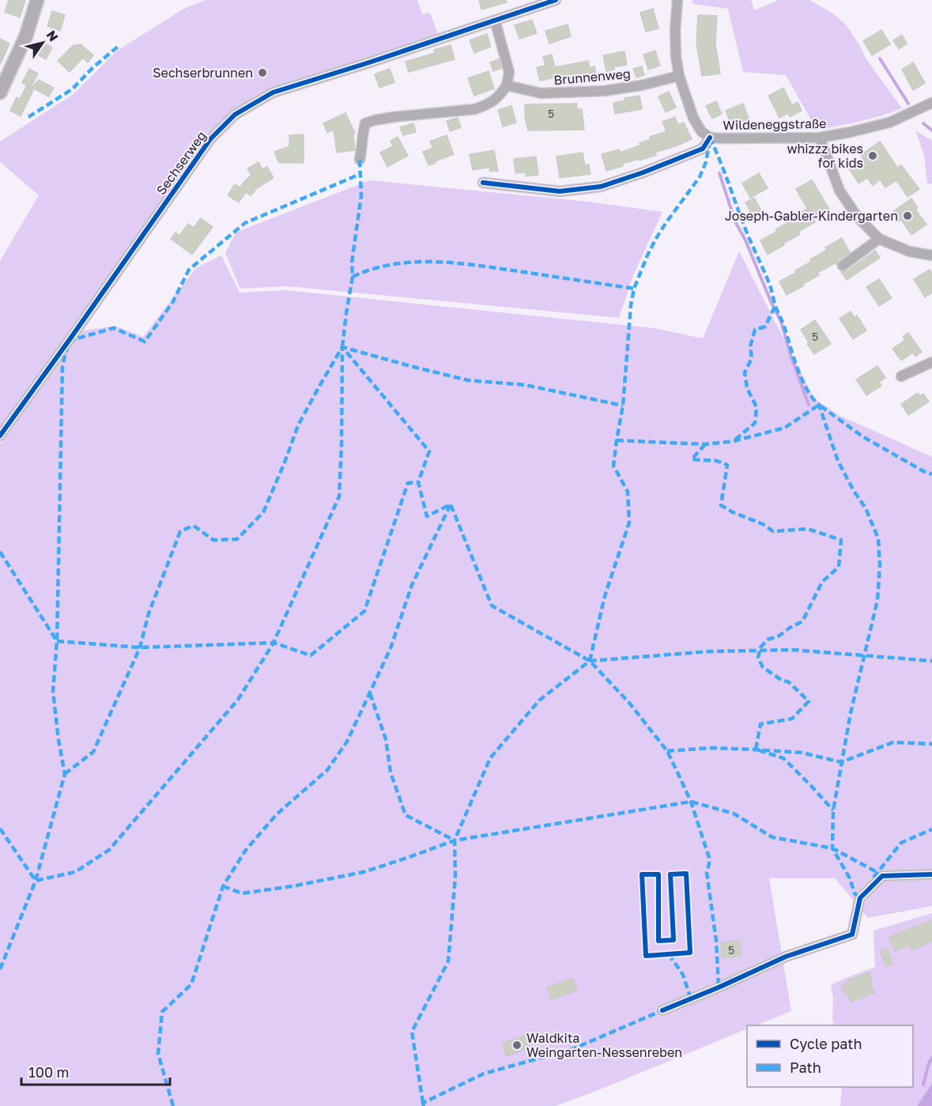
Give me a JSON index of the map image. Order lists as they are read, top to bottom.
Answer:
{
  "streets": {
    "street": ["Brunnenweg", "Wildeneggstraße", "Sechserweg"]
  },
  "places": [
    "Sechserbrunnen",
    "whizzz bikes for kids",
    "Joseph-Gabler-Kindergarten",
    "Waldkita Weingarten-Nessenreben"
  ],
  "house_numbers": ["5", "5", "5"],
  "legend": ["Cycle path", "Path"],
  "scale_bar": "100 m",
  "north": "top right"
}
